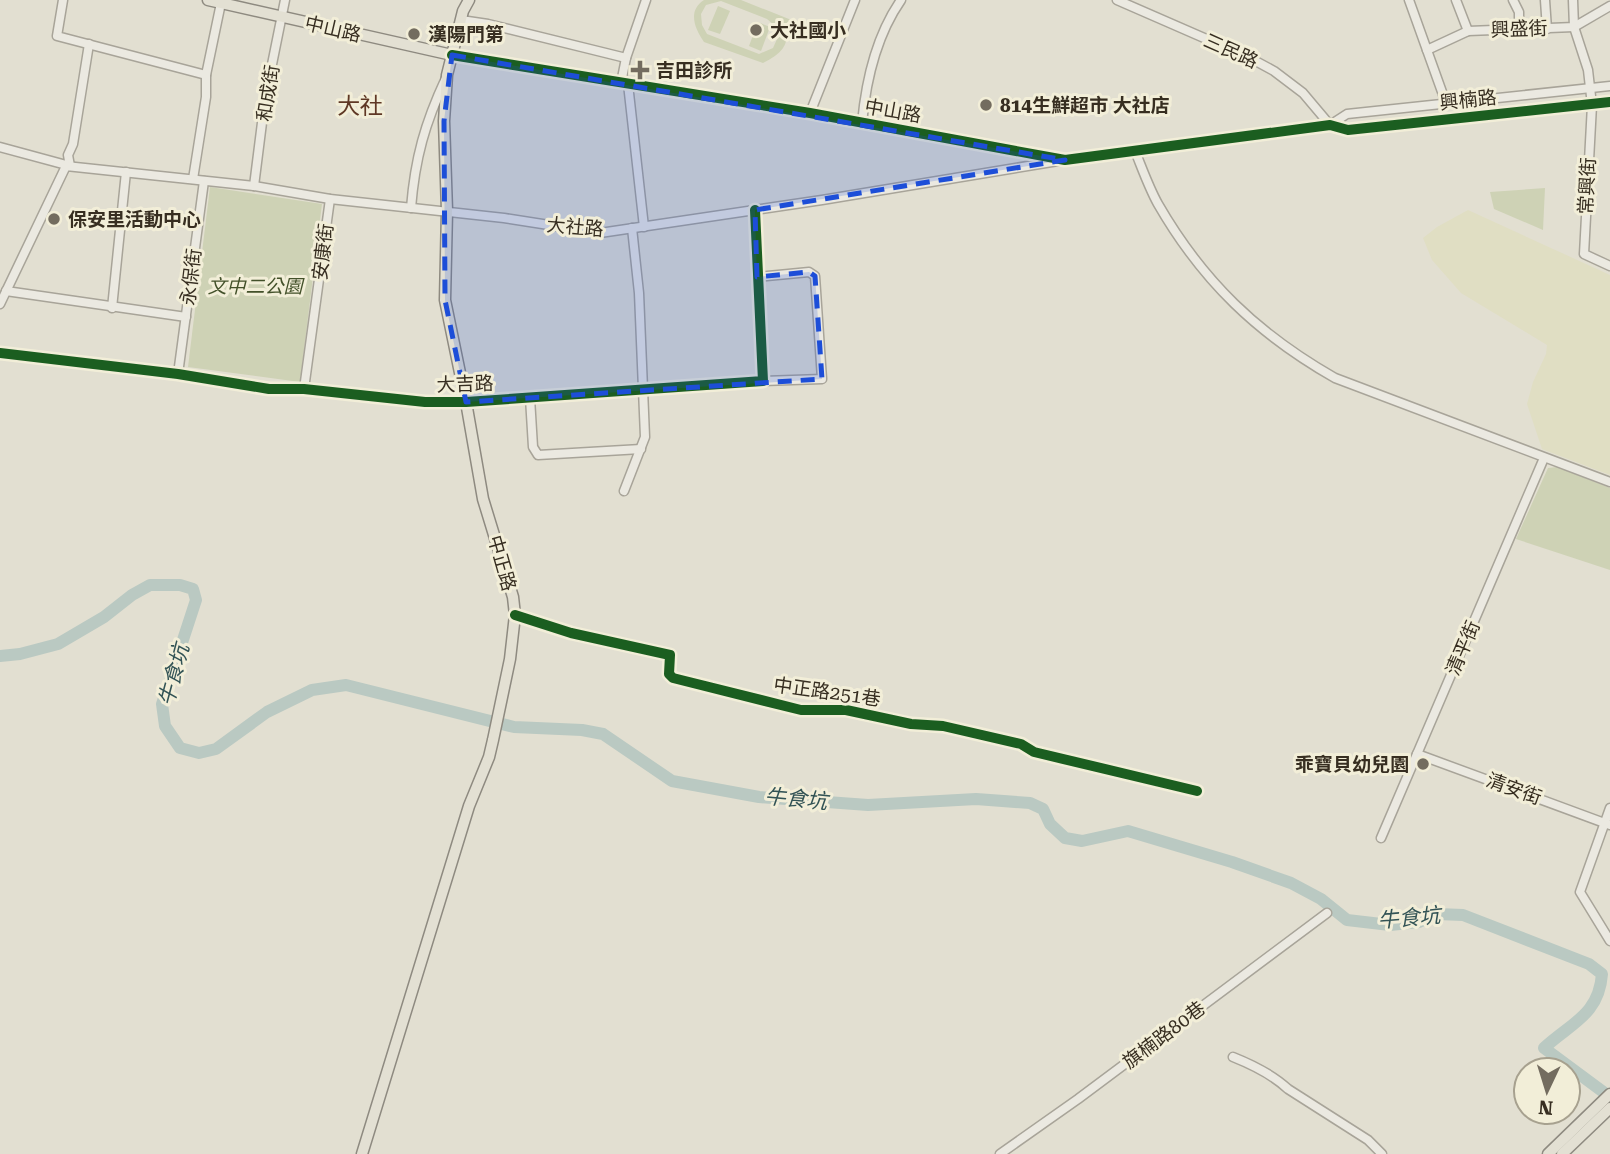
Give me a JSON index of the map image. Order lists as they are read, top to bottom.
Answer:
{
  "streets": {
    "main road": ["中山路", "中正路"],
    "street": [
      "興盛街",
      "三民路",
      "和成街",
      "興楠路",
      "常興街",
      "大社路",
      "安康街",
      "永保街",
      "大吉路",
      "清平街",
      "中正路251巷",
      "清安街",
      "旗楠路80巷"
    ]
  },
  "crossings": [
    ["中山路", "三民路"],
    ["中山路", "和成街"],
    ["中山路", "興楠路"],
    ["中山路", "大社路"],
    ["中山路", "中正路"],
    ["興盛街", "常興街"],
    ["三民路", "興楠路"],
    ["和成街", "大社路"],
    ["興楠路", "常興街"],
    ["大社路", "安康街"],
    ["大社路", "永保街"],
    ["大社路", "中正路"],
    ["安康街", "大吉路"],
    ["永保街", "大吉路"],
    ["大吉路", "中正路"],
    ["中正路", "中正路251巷"],
    ["清平街", "清安街"]
  ],
  "districts": ["大社"],
  "water": ["牛食坑"],
  "parks": ["文中二公園"],
  "places": {
    "other": [
      "大社國小",
      "漢陽門第",
      "814生鮮超市 大社店",
      "保安里活動中心",
      "乖寶貝幼兒園"
    ],
    "health": ["吉田診所"]
  },
  "north": "bottom"
}
